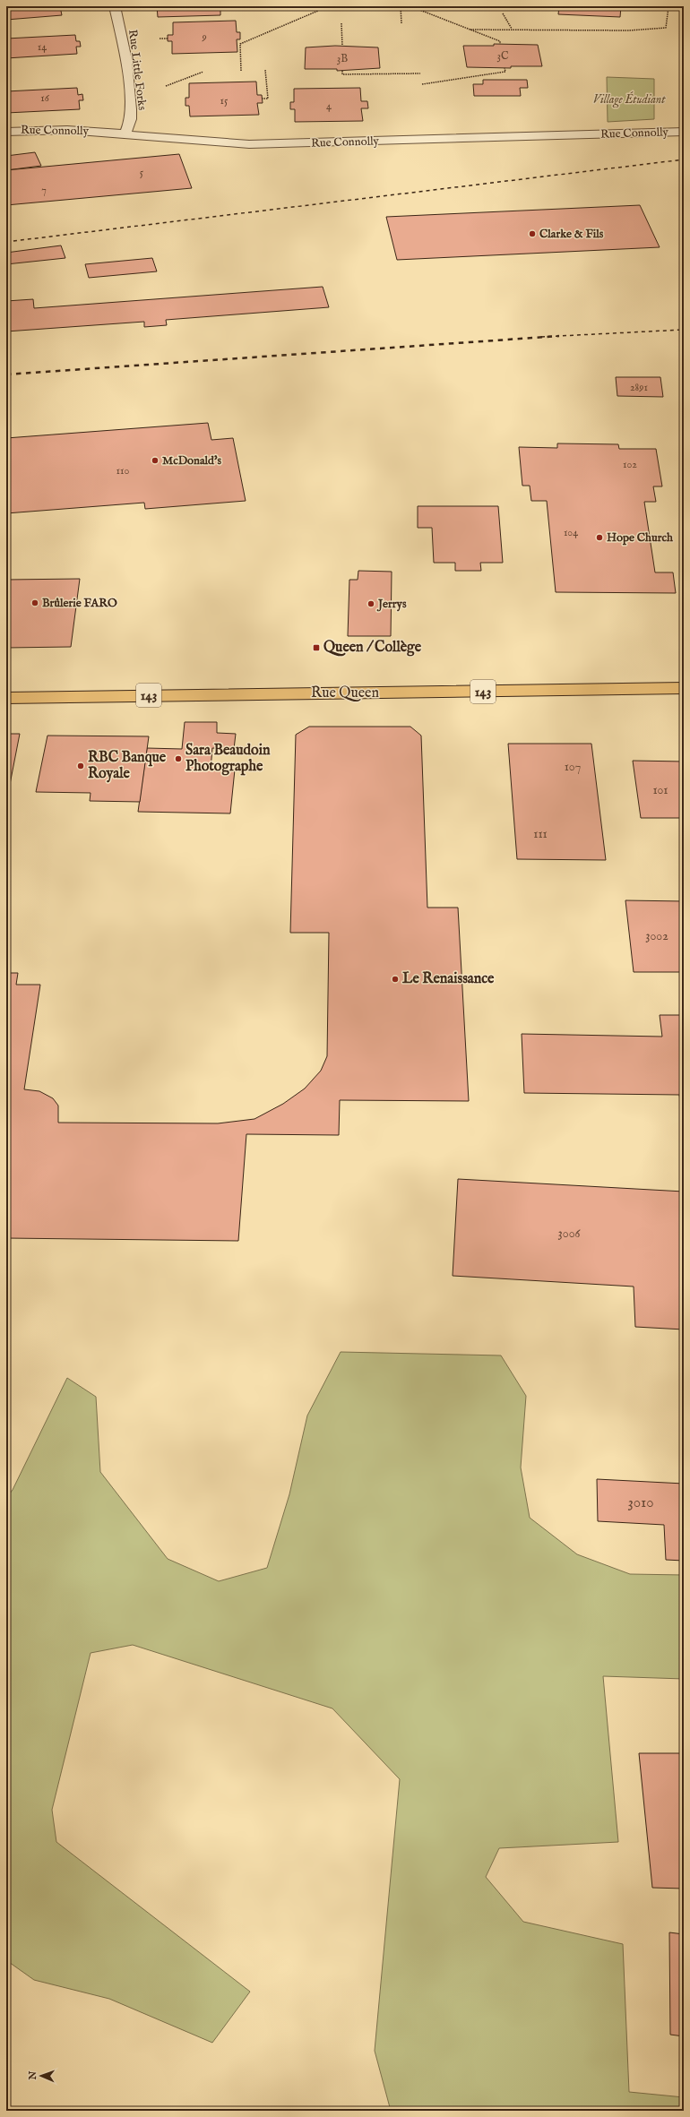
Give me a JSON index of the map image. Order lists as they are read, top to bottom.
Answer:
{
  "streets": {
    "main road": ["143", "Rue Queen"],
    "street": ["Rue Little Forks", "Rue Connolly"]
  },
  "crossings": [
    ["Rue Little Forks", "Rue Connolly"]
  ],
  "parks": ["Village Étudiant"],
  "places": {
    "other": [
      "Clarke & Fils",
      "McDonald's",
      "Hope Church",
      "Brûlerie FARO",
      "Jerrys",
      "Sara Beaudoin Photographe",
      "RBC Banque Royale",
      "Le Renaissance"
    ],
    "transit": ["Queen / Collège"]
  },
  "house_numbers": [
    "9",
    "14",
    "3C",
    "3B",
    "16",
    "15",
    "4",
    "5",
    "7",
    "2891",
    "102",
    "110",
    "104",
    "107",
    "101",
    "111",
    "3002",
    "3006",
    "3010"
  ],
  "north": "left"
}
